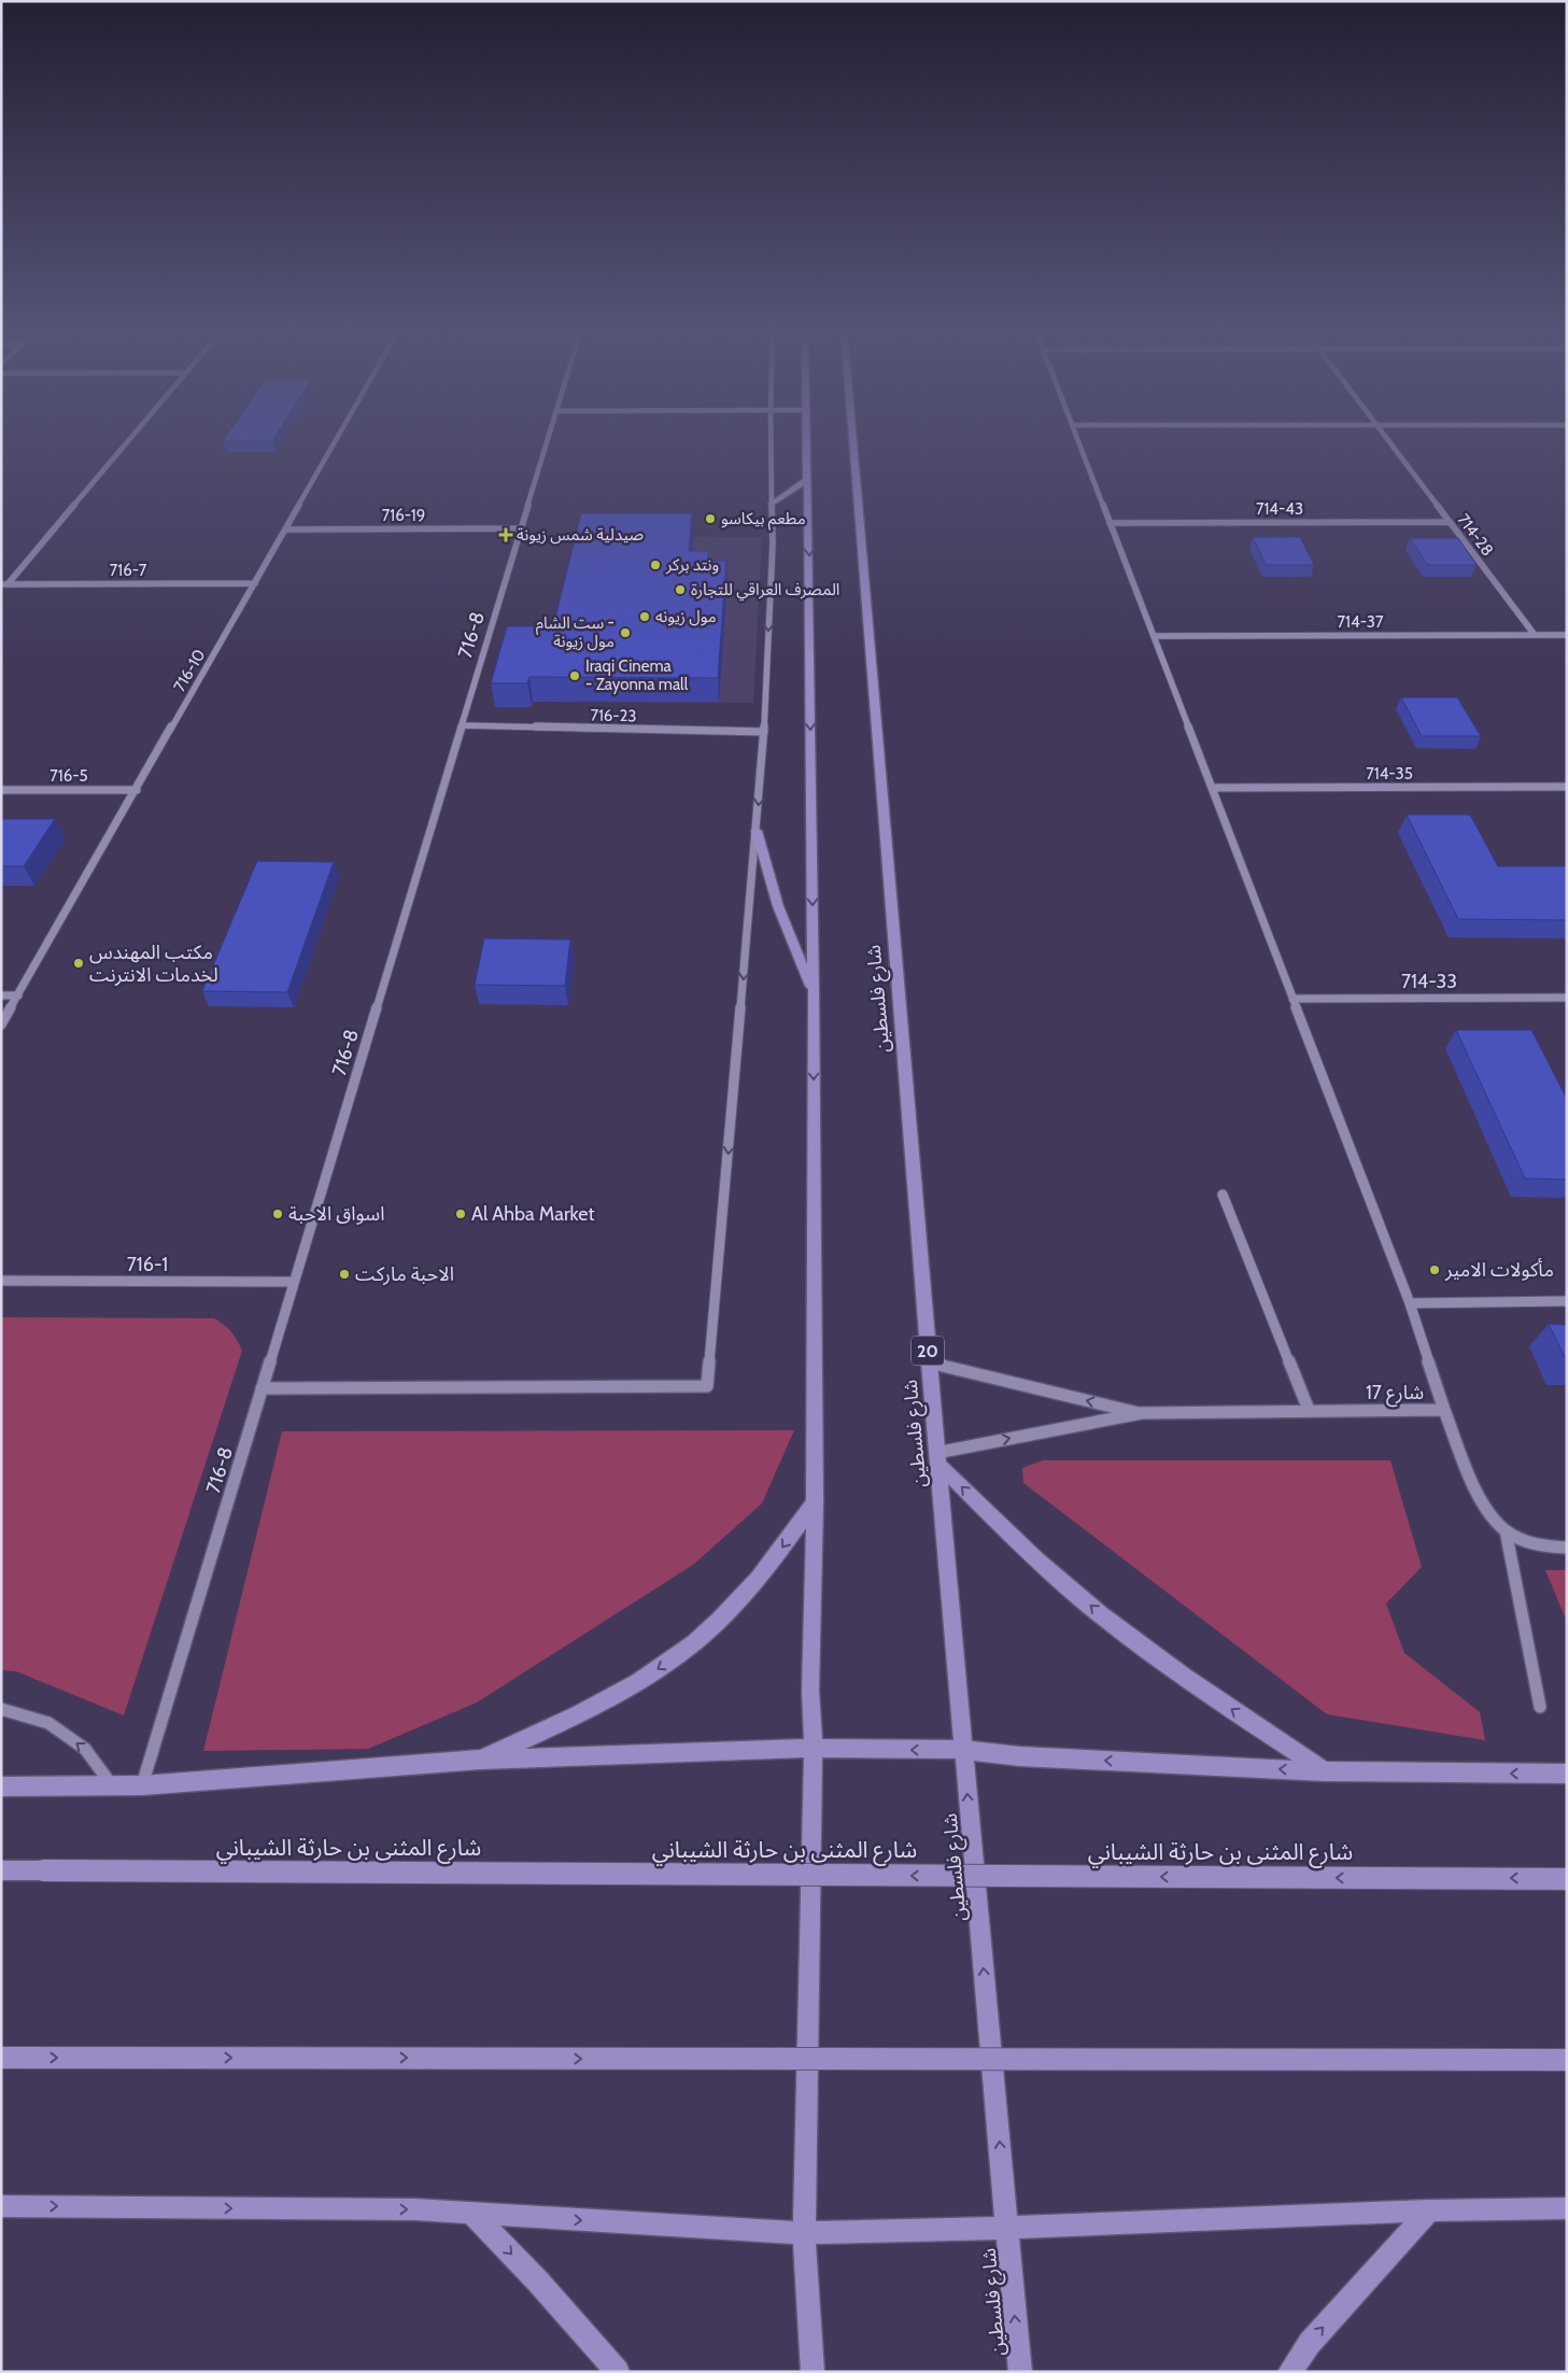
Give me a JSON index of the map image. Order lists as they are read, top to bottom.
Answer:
{
  "streets": {
    "main road": ["شارع فلسطين", "20", "شارع المثنى بن حارثة الشيباني"],
    "street": [
      "714-43",
      "716-19",
      "714-28",
      "716-7",
      "714-37",
      "716-8",
      "716-10",
      "716-23",
      "714-35",
      "716-5",
      "714-33",
      "716-1",
      "شارع 17"
    ]
  },
  "crossings": [
    ["714-43", "714-28"],
    ["714-43", "شارع 17"],
    ["716-19", "716-8"],
    ["716-19", "716-10"],
    ["714-28", "714-37"],
    ["716-7", "716-10"],
    ["714-37", "شارع 17"],
    ["716-8", "716-23"],
    ["716-8", "716-1"],
    ["716-10", "716-5"],
    ["714-35", "شارع 17"],
    ["714-33", "شارع 17"],
    ["شارع فلسطين", "شارع 17"]
  ],
  "places": {
    "other": [
      "مطعم بيكاسو",
      "ونتد بركر",
      "المصرف العراقي للتجارة",
      "مول زيونه",
      "ست الشام - مول زيونة",
      "Iraqi Cinema - Zayonna mall",
      "مكتب المهندس لخدمات الانترنت",
      "اسواق الاحبة",
      "Al Ahba Market",
      "مأكولات الامير",
      "الاحبة ماركت"
    ],
    "health": ["صيدلية شمس زيونة"]
  }
}
